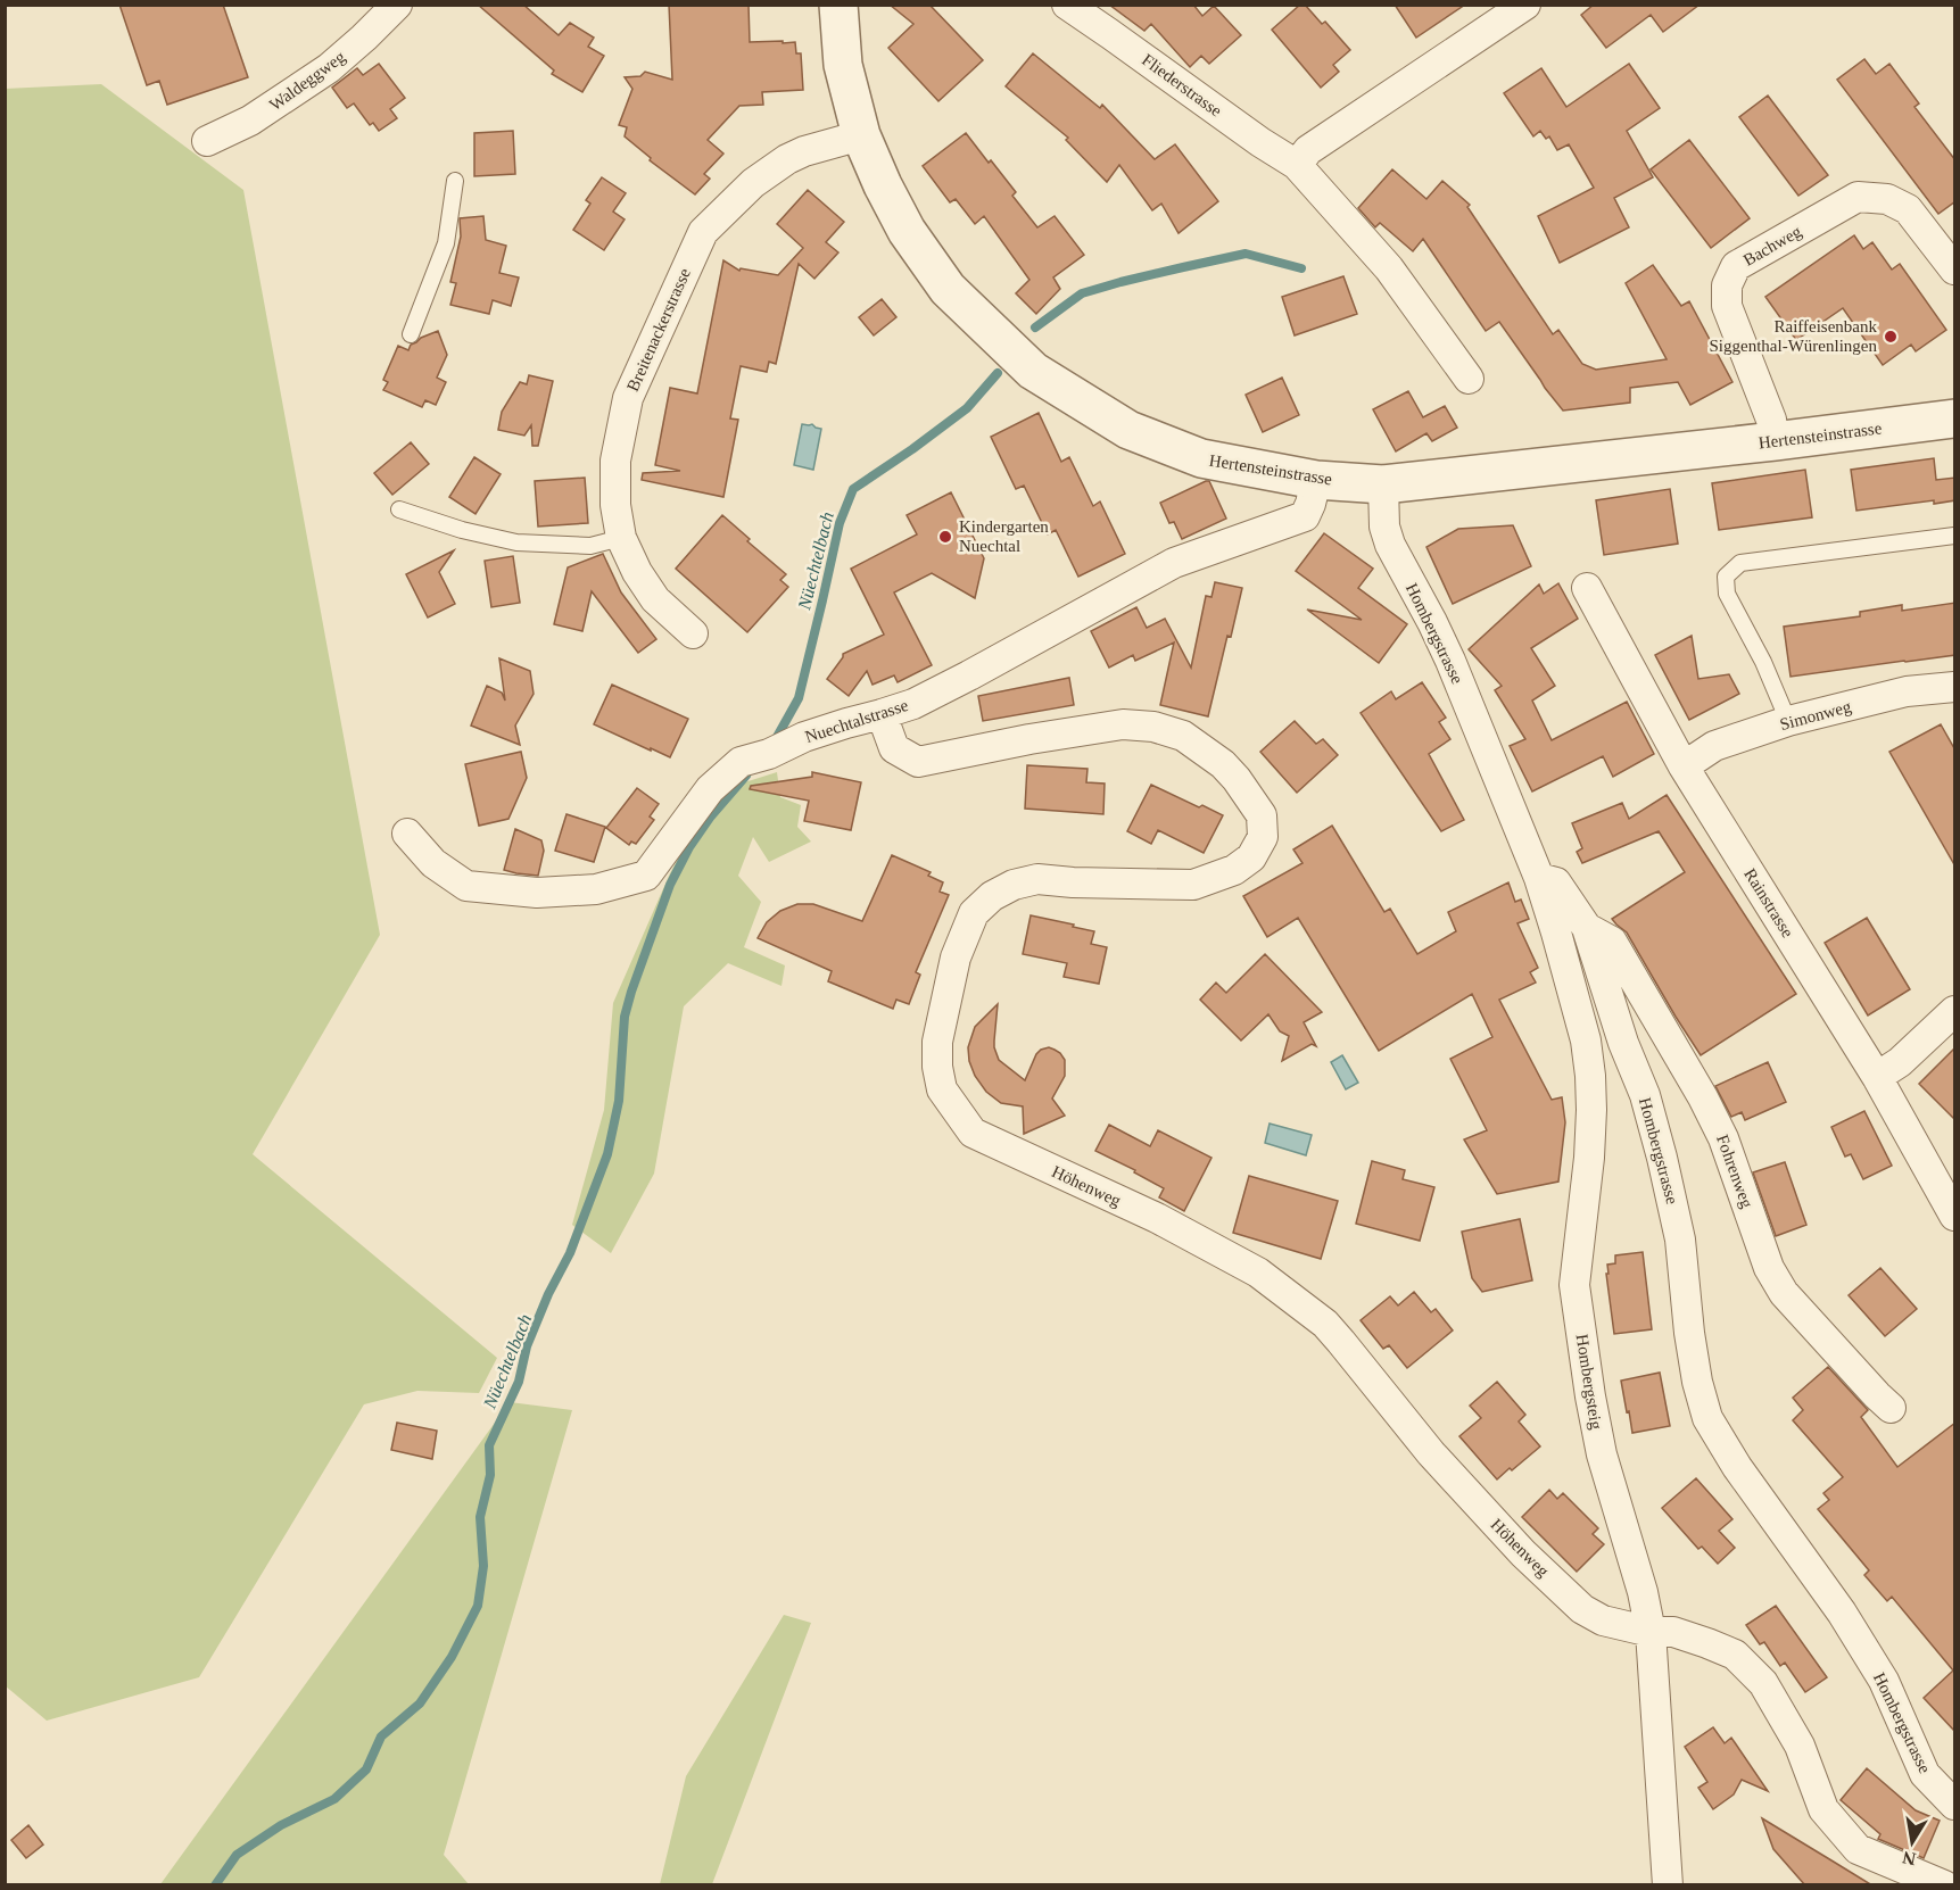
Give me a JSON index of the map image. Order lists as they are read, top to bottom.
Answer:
{
  "streets": {
    "street": [
      "Waldeggweg",
      "Fliederstrasse",
      "Bachweg",
      "Breitenackerstrasse",
      "Hertensteinstrasse",
      "Hombergstrasse",
      "Simonweg",
      "Nuechtalstrasse",
      "Rainstrasse",
      "Fohrenweg",
      "Höhenweg",
      "Hombergsteig"
    ]
  },
  "crossings": [
    ["Bachweg", "Hertensteinstrasse"],
    ["Breitenackerstrasse", "Hertensteinstrasse"],
    ["Hertensteinstrasse", "Hombergstrasse"],
    ["Hertensteinstrasse", "Nuechtalstrasse"],
    ["Hombergstrasse", "Fohrenweg"],
    ["Hombergstrasse", "Hombergsteig"],
    ["Simonweg", "Rainstrasse"],
    ["Nuechtalstrasse", "Höhenweg"],
    ["Höhenweg", "Hombergsteig"]
  ],
  "water": ["Nüechtelbach"],
  "places": ["Raiffeisenbank Siggenthal-Würenlingen", "Kindergarten Nuechtal"],
  "north": "bottom"
}
